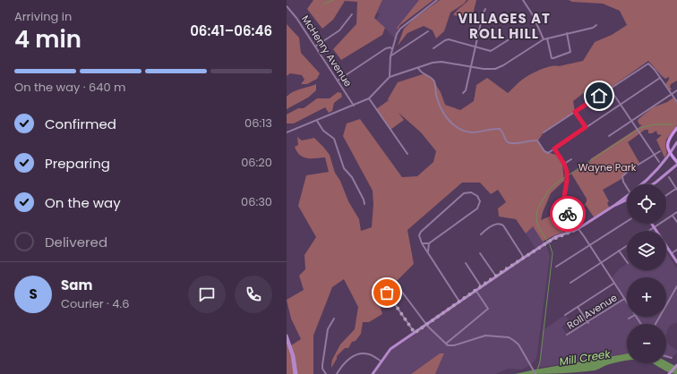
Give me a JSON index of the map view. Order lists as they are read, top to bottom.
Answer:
{
  "streets": {
    "street": ["McHenry Avenue", "Roll Avenue"]
  },
  "districts": ["VILLAGES AT ROLL HILL"],
  "water": ["Mill Creek"],
  "parks": ["Wayne Park"],
  "page": {
    "heading": ["4 min", "Arriving in", "06:41–06:46"],
    "panel": ["Sam", "Courier · 4.6"],
    "bar": "On the way · 640 m",
    "list": [
      ["Confirmed", "06:13"],
      ["Preparing", "06:20"],
      ["On the way", "06:30"],
      "Delivered"
    ],
    "map_buttons": ["+", "−"],
    "round": "S"
  }
}
